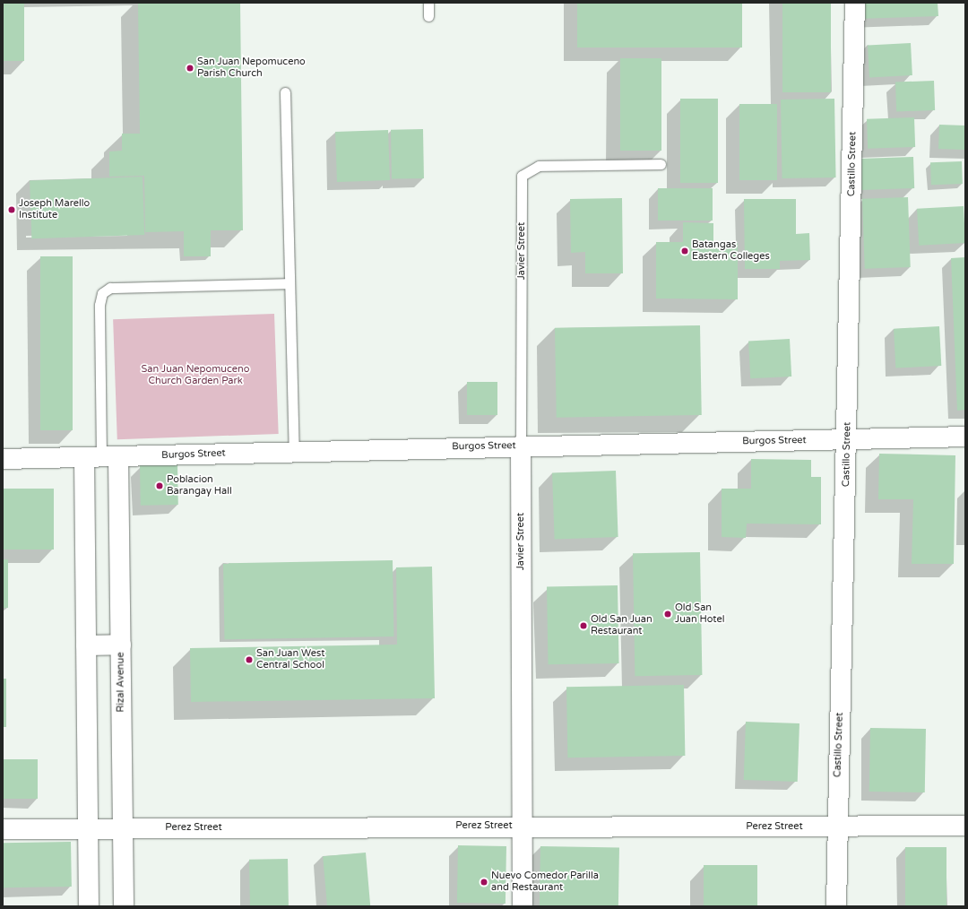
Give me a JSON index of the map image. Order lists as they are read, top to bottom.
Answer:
{
  "streets": {
    "street": [
      "Castillo Street",
      "Javier Street",
      "Burgos Street",
      "Rizal Avenue",
      "Perez Street"
    ]
  },
  "crossings": [
    ["Castillo Street", "Burgos Street"],
    ["Castillo Street", "Perez Street"],
    ["Javier Street", "Burgos Street"],
    ["Javier Street", "Perez Street"],
    ["Burgos Street", "Rizal Avenue"],
    ["Rizal Avenue", "Perez Street"]
  ],
  "parks": ["San Juan Nepomuceno Church Garden Park"],
  "places": [
    "San Juan Nepomuceno Parish Church",
    "Joseph Marello Institute",
    "Batangas Eastern Colleges",
    "Poblacion Barangay Hall",
    "Old San Juan Hotel",
    "Old San Juan Restaurant",
    "San Juan West Central School",
    "Nuevo Comedor Parilla and Restaurant"
  ]
}
